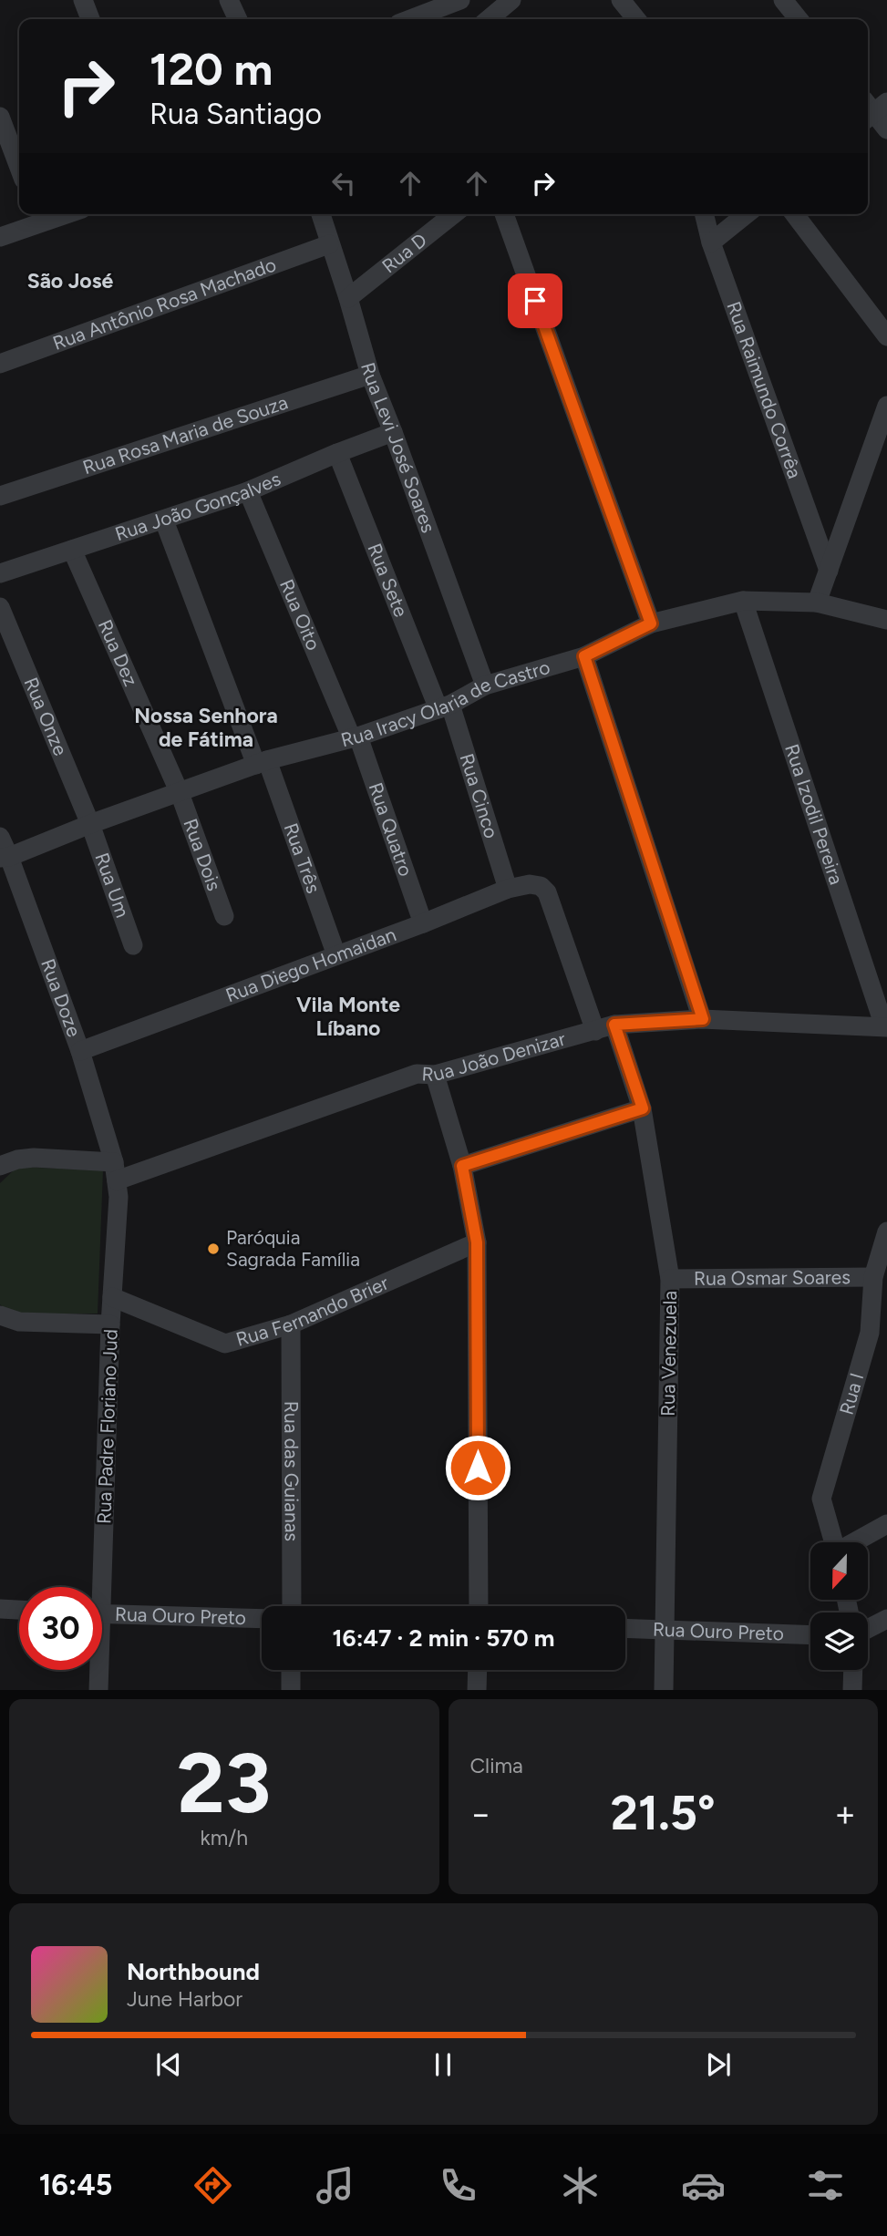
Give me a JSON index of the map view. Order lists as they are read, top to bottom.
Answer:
{
  "streets": {
    "street": [
      "Rua D",
      "Rua Antônio Rosa Machado",
      "Rua Raimundo Corrêa",
      "Rua Rosa Maria de Souza",
      "Rua Levi José Soares",
      "Rua João Gonçalves",
      "Rua Sete",
      "Rua Oito",
      "Rua Dez",
      "Rua Iracy Olaria de Castro",
      "Rua Onze",
      "Rua Cinco",
      "Rua Izodil Pereira",
      "Rua Quatro",
      "Rua Dois",
      "Rua Três",
      "Rua Um",
      "Rua Diego Homaidan",
      "Rua Doze",
      "Rua João Denizar",
      "Rua Osmar Soares",
      "Rua Fernando Brier",
      "Rua Venezuela",
      "Rua I",
      "Rua Padre Floriano Jud",
      "Rua das Guianas",
      "Rua Ouro Preto"
    ]
  },
  "crossings": [
    ["Rua D", "Rua Levi José Soares"],
    ["Rua Antônio Rosa Machado", "Rua Levi José Soares"],
    ["Rua Rosa Maria de Souza", "Rua Levi José Soares"],
    ["Rua Levi José Soares", "Rua João Gonçalves"],
    ["Rua Levi José Soares", "Rua Iracy Olaria de Castro"],
    ["Rua João Gonçalves", "Rua Sete"],
    ["Rua João Gonçalves", "Rua Oito"],
    ["Rua João Gonçalves", "Rua Dez"],
    ["Rua João Gonçalves", "Rua Três"],
    ["Rua Sete", "Rua Iracy Olaria de Castro"],
    ["Rua Sete", "Rua Cinco"],
    ["Rua Oito", "Rua Iracy Olaria de Castro"],
    ["Rua Oito", "Rua Quatro"],
    ["Rua Dez", "Rua Iracy Olaria de Castro"],
    ["Rua Dez", "Rua Dois"],
    ["Rua Iracy Olaria de Castro", "Rua Onze"],
    ["Rua Iracy Olaria de Castro", "Rua Cinco"],
    ["Rua Iracy Olaria de Castro", "Rua Izodil Pereira"],
    ["Rua Iracy Olaria de Castro", "Rua Quatro"],
    ["Rua Iracy Olaria de Castro", "Rua Dois"],
    ["Rua Iracy Olaria de Castro", "Rua Três"],
    ["Rua Iracy Olaria de Castro", "Rua Um"],
    ["Rua Iracy Olaria de Castro", "Rua Doze"],
    ["Rua Onze", "Rua Um"],
    ["Rua Cinco", "Rua Diego Homaidan"],
    ["Rua Izodil Pereira", "Rua João Denizar"],
    ["Rua Quatro", "Rua Diego Homaidan"],
    ["Rua Três", "Rua Diego Homaidan"],
    ["Rua Diego Homaidan", "Rua Doze"],
    ["Rua Diego Homaidan", "Rua João Denizar"],
    ["Rua Doze", "Rua João Denizar"],
    ["Rua Doze", "Rua Padre Floriano Jud"],
    ["Rua João Denizar", "Rua Venezuela"],
    ["Rua João Denizar", "Rua Padre Floriano Jud"],
    ["Rua Osmar Soares", "Rua Venezuela"],
    ["Rua Osmar Soares", "Rua I"],
    ["Rua Fernando Brier", "Rua Padre Floriano Jud"],
    ["Rua Fernando Brier", "Rua das Guianas"],
    ["Rua Venezuela", "Rua Ouro Preto"]
  ],
  "districts": ["São José", "Nossa Senhora de Fátima", "Vila Monte Líbano"],
  "places": ["Paróquia Sagrada Família"],
  "north": "bottom",
  "page": {
    "turn": ["120 m", "Rua Santiago"],
    "limit": "30",
    "trip": "16:47 · 2 min · 570 m",
    "tile": [
      ["23", "km/h"],
      "Clima"
    ],
    "heat": ["−", "21.5°", "+"],
    "song": ["Northbound", "June Harbor"],
    "tabs": "16:45"
  }
}
